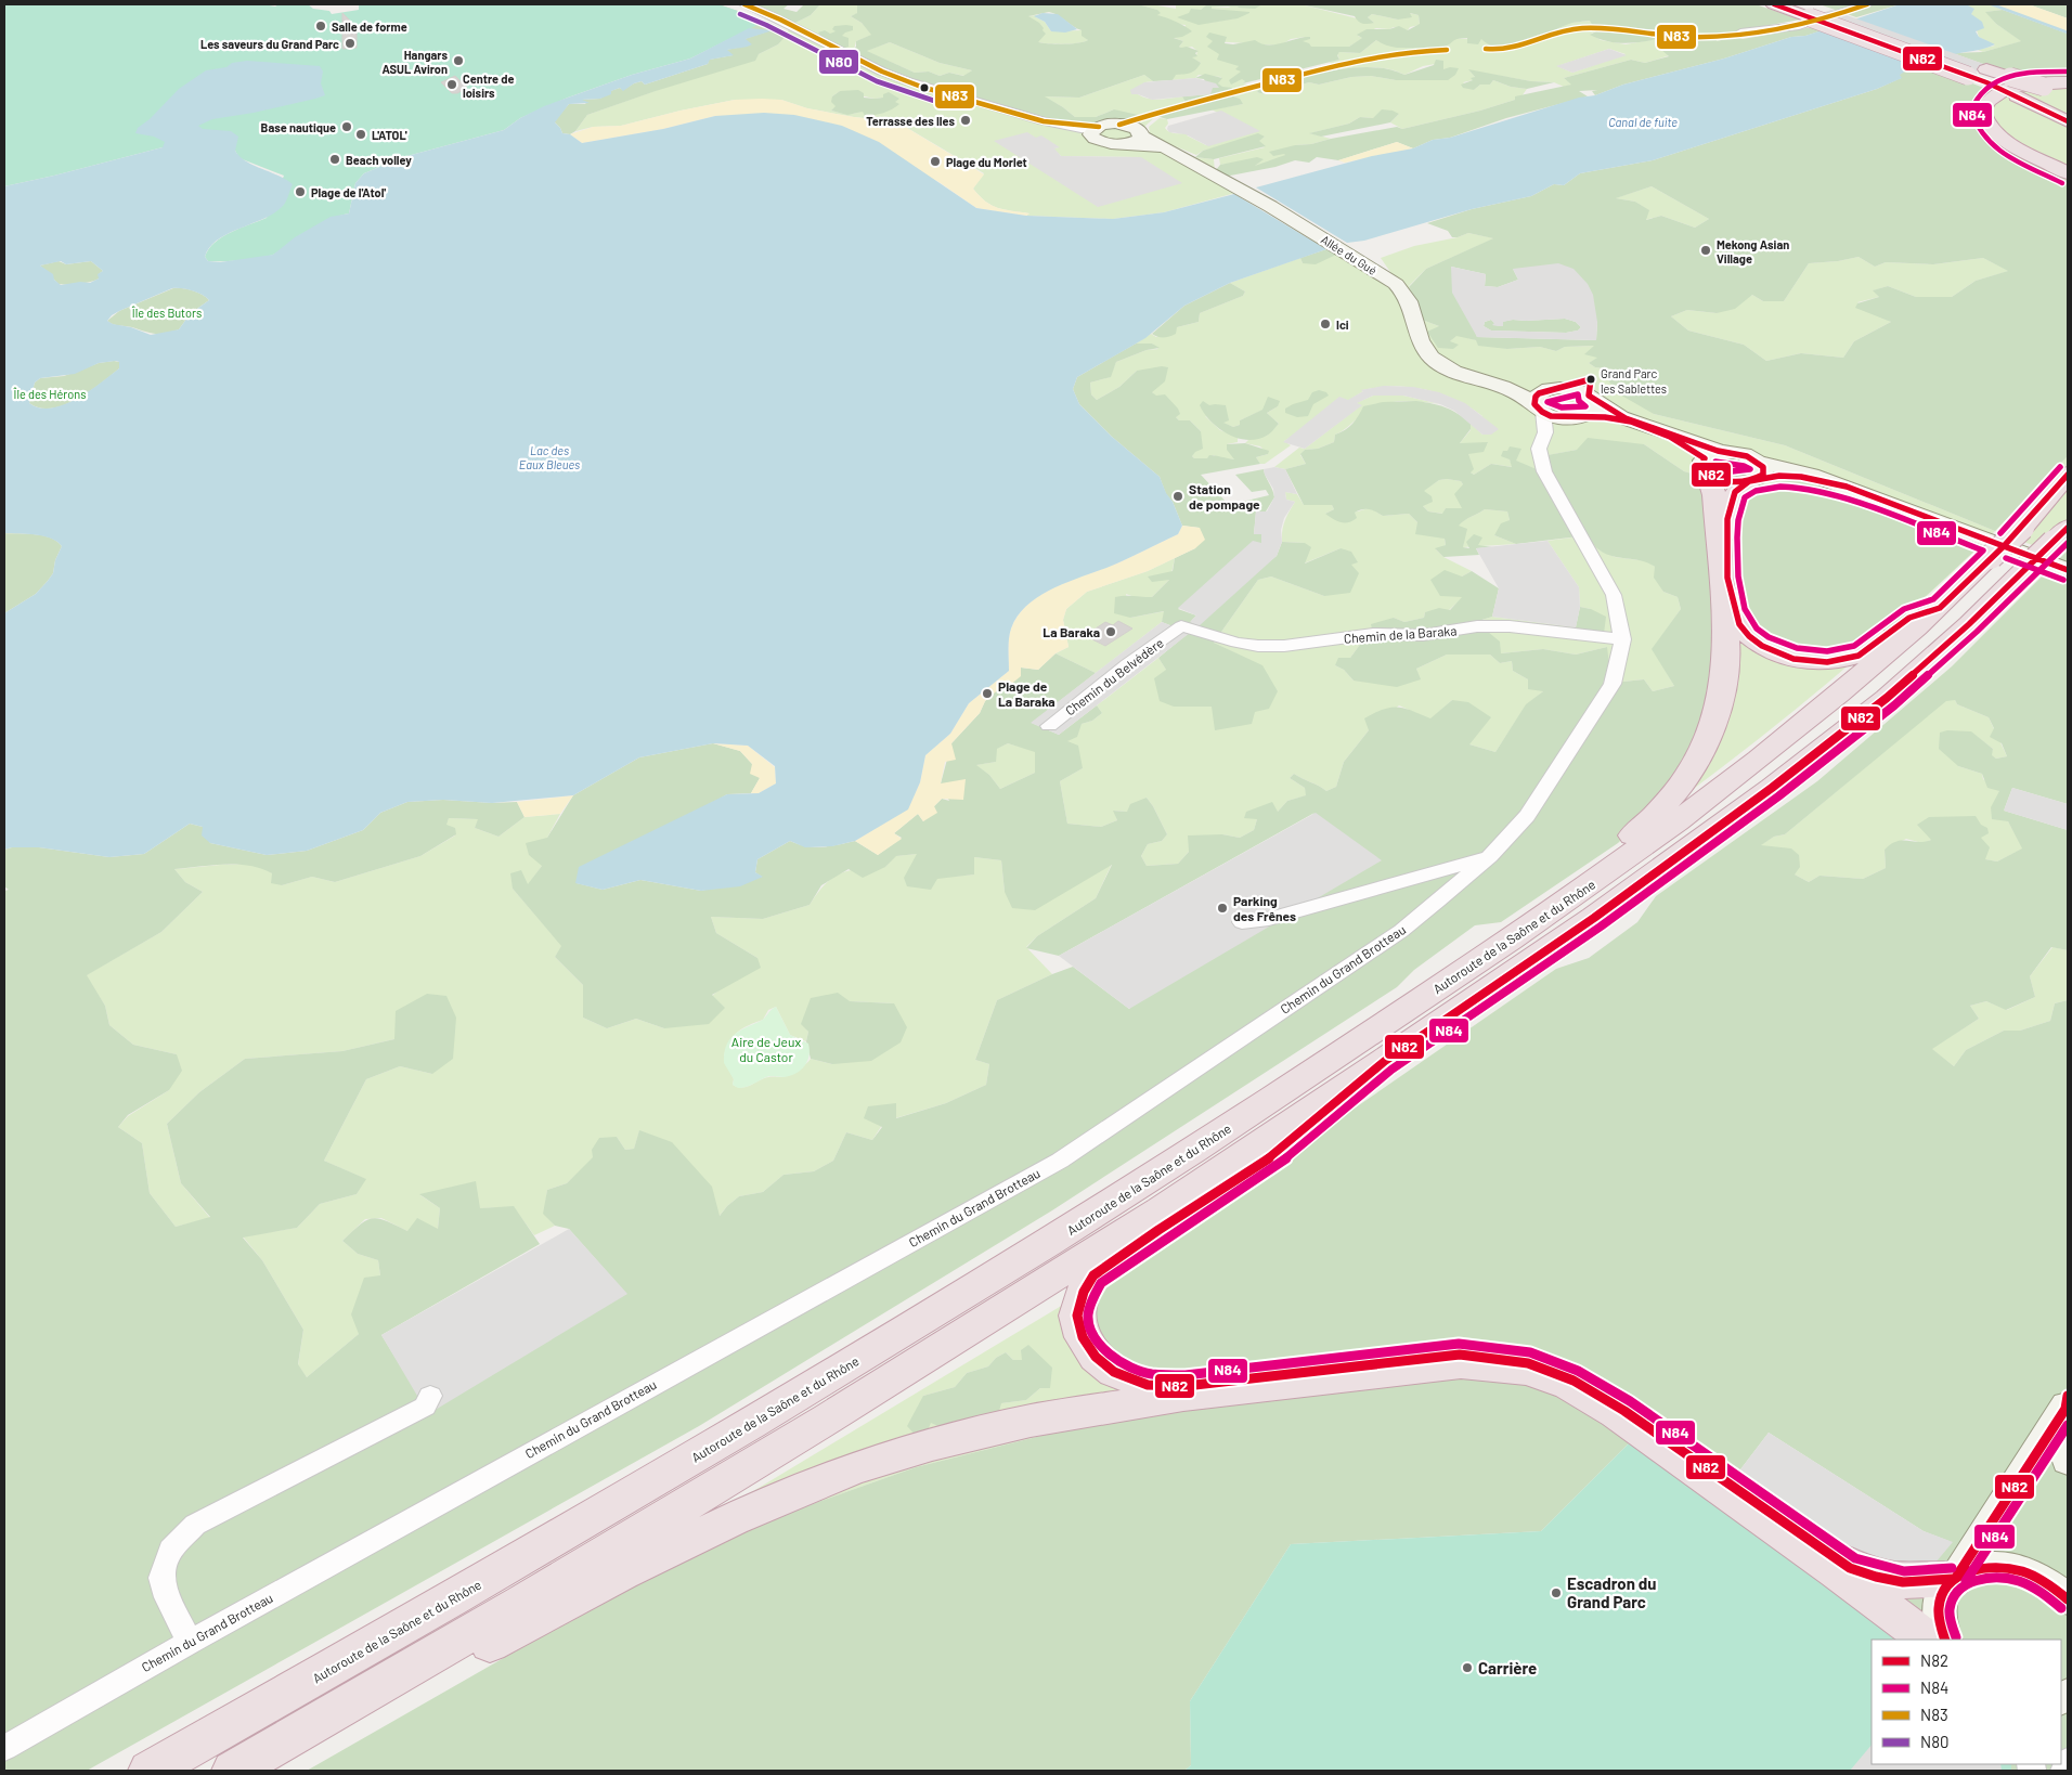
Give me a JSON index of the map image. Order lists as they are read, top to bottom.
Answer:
{
  "streets": {
    "highway": ["Autoroute de la Saône et du Rhône"],
    "street": [
      "Allée du Gué",
      "Chemin de la Baraka",
      "Chemin du Belvédère",
      "Chemin du Grand Brotteau"
    ]
  },
  "crossings": [
    ["Allée du Gué", "Chemin du Grand Brotteau"],
    ["Chemin de la Baraka", "Chemin du Belvédère"],
    ["Chemin de la Baraka", "Chemin du Grand Brotteau"]
  ],
  "water": ["Canal de fuite", "Lac des Eaux Bleues"],
  "parks": ["Île des Butors", "Île des Hérons", "Aire de Jeux du Castor"],
  "places": [
    "Salle de forme",
    "Les saveurs du Grand Parc",
    "Hangars ASUL Aviron",
    "Centre de loisirs",
    "Terrasse des Iles",
    "Base nautique",
    "L'ATOL'",
    "Beach volley",
    "Plage du Morlet",
    "Plage de l'Atol'",
    "Mekong Asian Village",
    "Ici",
    "Grand Parc les Sablettes",
    "Station de pompage",
    "La Baraka",
    "Plage de La Baraka",
    "Parking des Frênes",
    "Escadron du Grand Parc",
    "Carrière"
  ],
  "lines": [
    "transit line N82",
    "transit line N83",
    "transit line N80",
    "transit line N84"
  ],
  "legend": [
    "N82",
    "N84",
    "N83",
    "N80"
  ]
}
